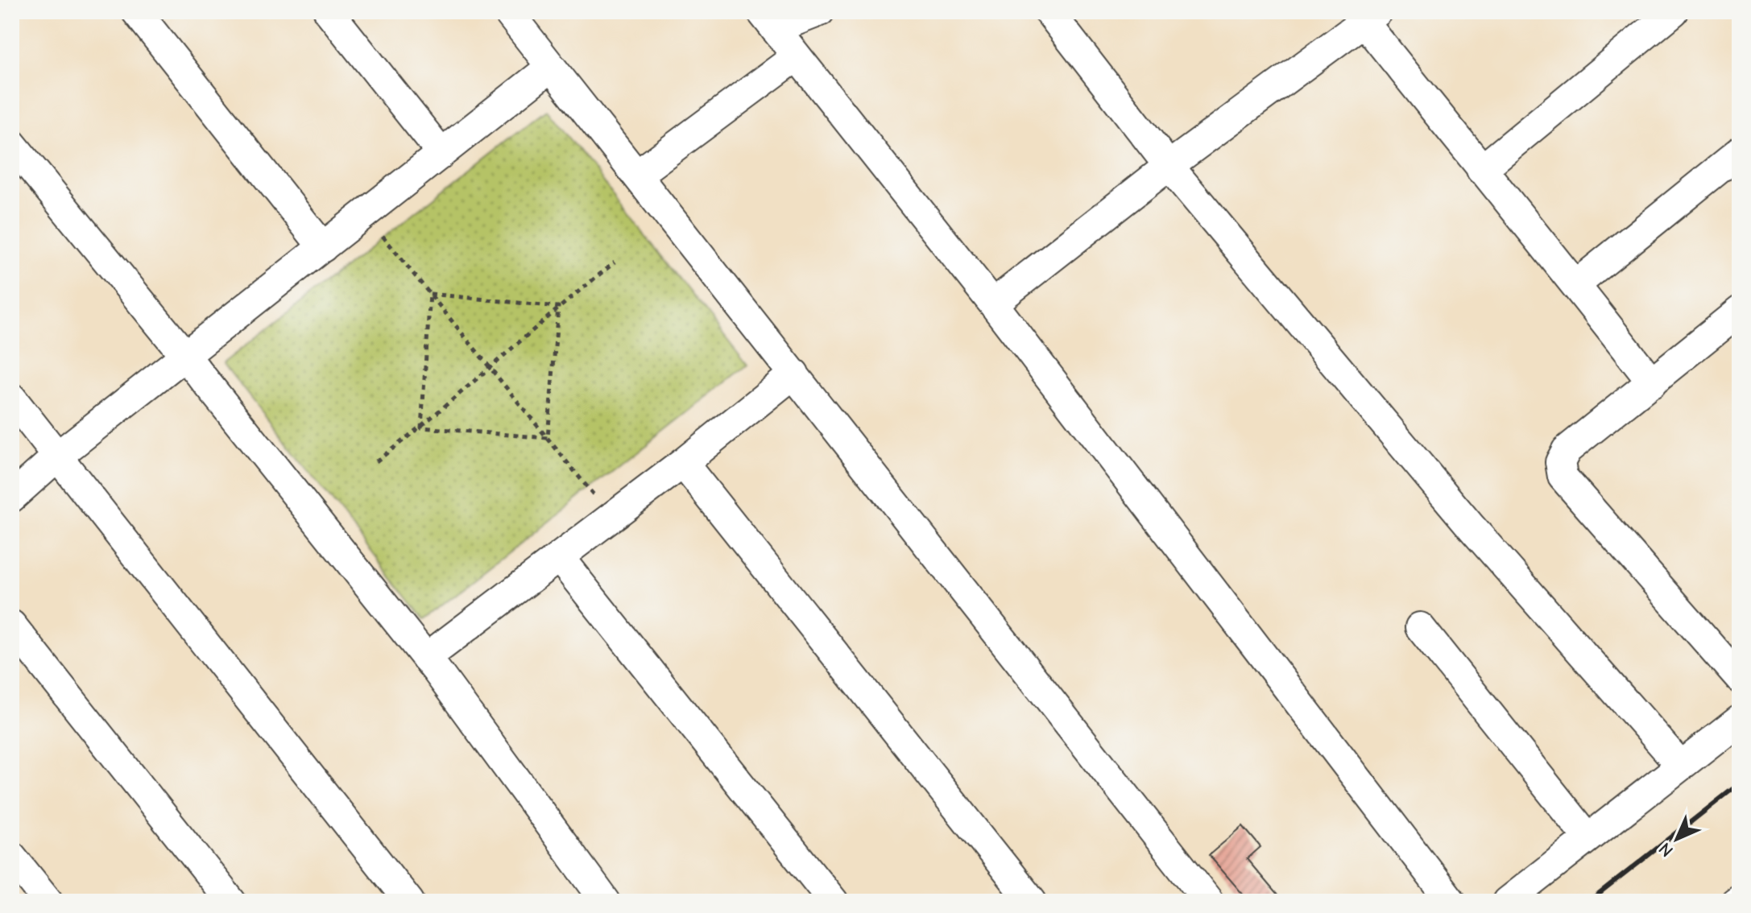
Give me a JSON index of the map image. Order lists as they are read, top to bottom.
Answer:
{
  "north": "bottom left"
}
